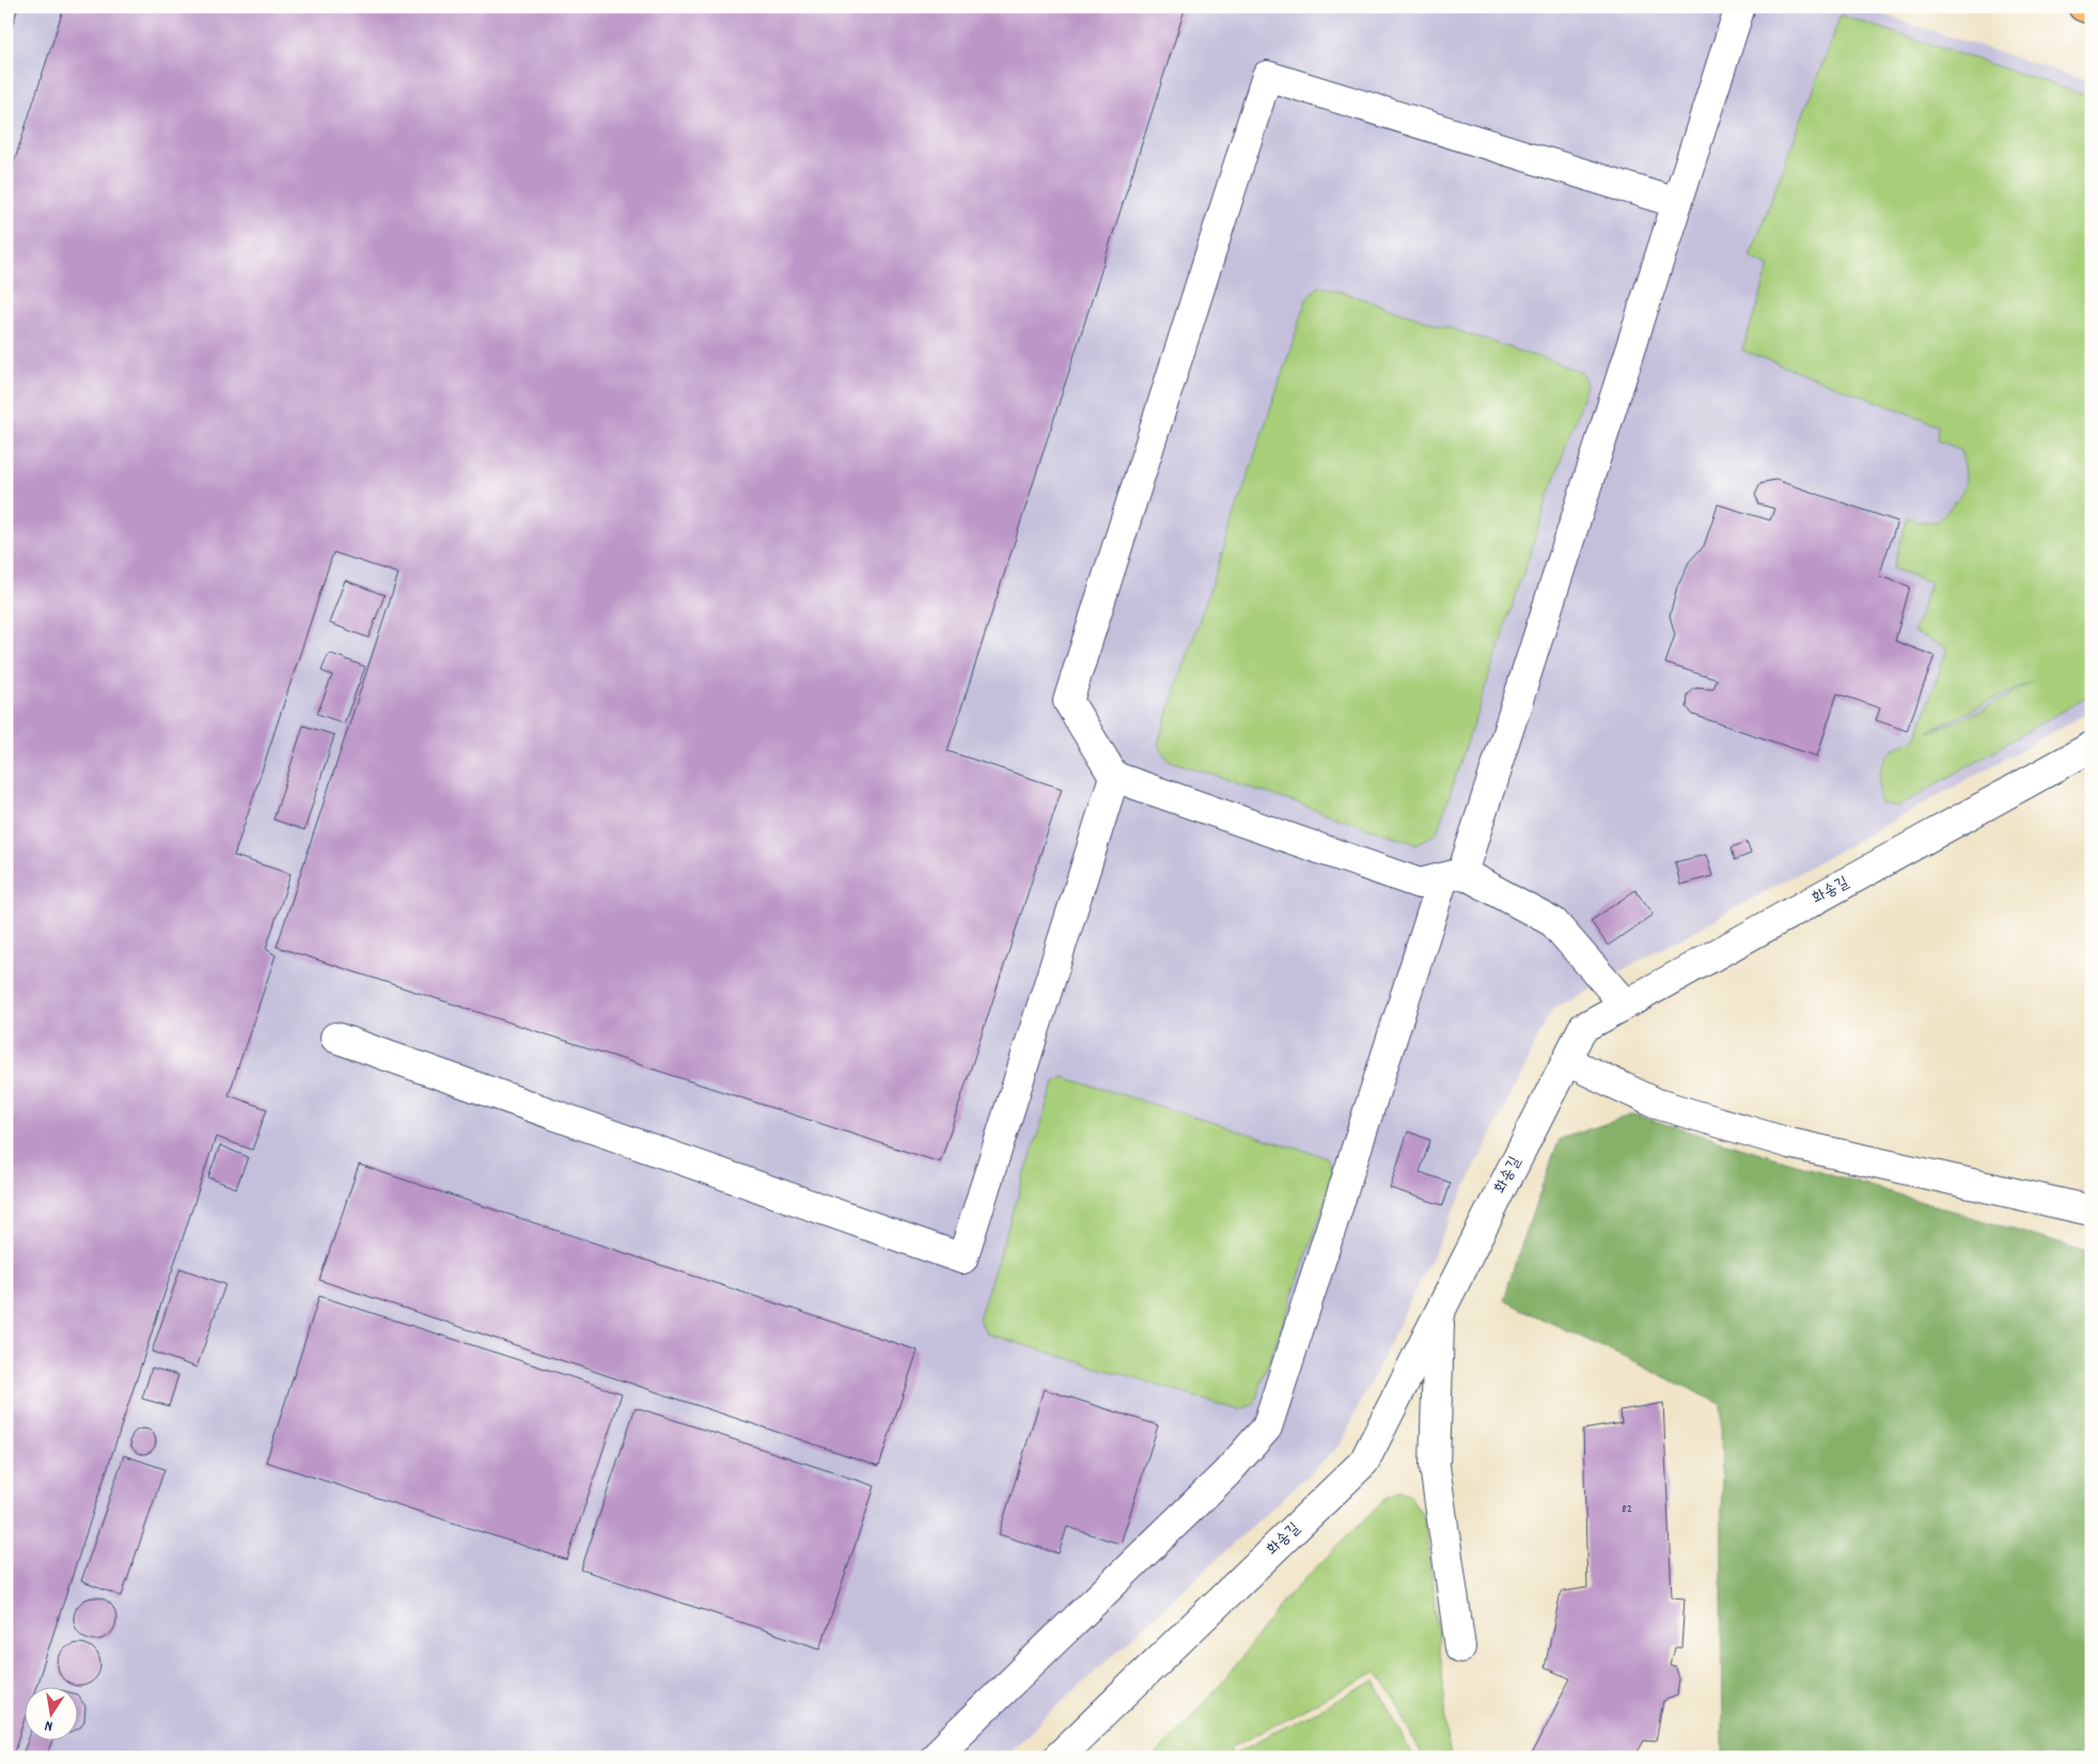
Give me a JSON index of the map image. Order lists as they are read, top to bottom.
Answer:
{
  "streets": {
    "street": ["화송길"]
  },
  "house_numbers": ["82"],
  "north": "bottom"
}
